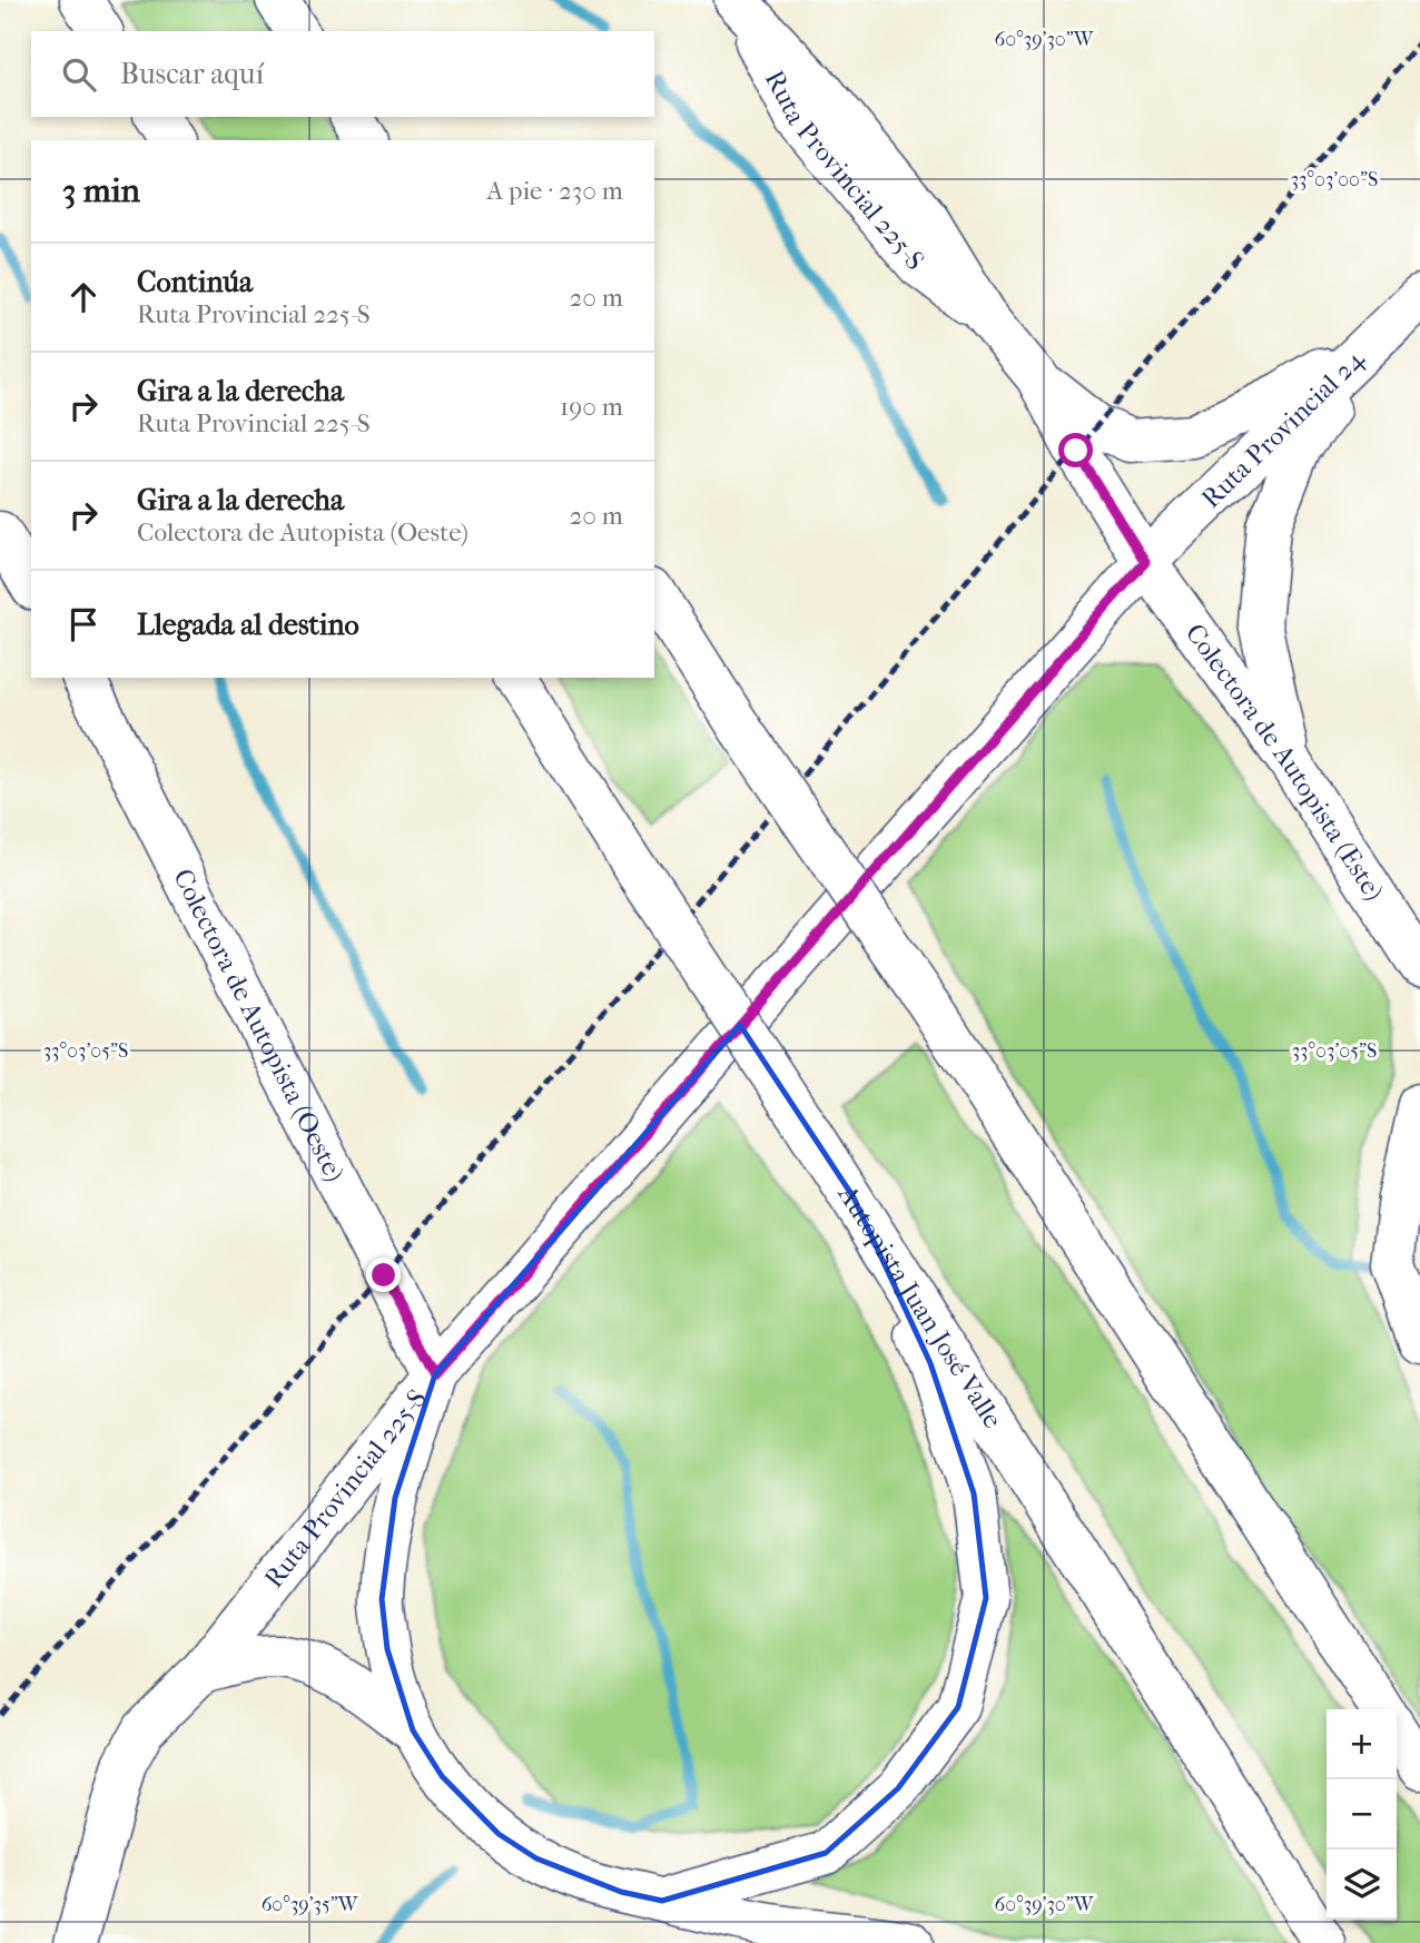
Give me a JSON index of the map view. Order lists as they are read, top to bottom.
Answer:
{
  "streets": {
    "main road": [
      "Ruta Provincial 225-S",
      "Ruta Provincial 24",
      "Colectora de Autopista (Este)",
      "Colectora de Autopista (Oeste)",
      "Autopista Juan José Valle"
    ]
  },
  "crossings": [
    ["Ruta Provincial 225-S", "Ruta Provincial 24"],
    ["Ruta Provincial 225-S", "Colectora de Autopista (Este)"],
    ["Ruta Provincial 225-S", "Colectora de Autopista (Oeste)"],
    ["Ruta Provincial 24", "Colectora de Autopista (Este)"]
  ],
  "page": {
    "search": "Buscar aquí",
    "heading": ["3 min", "A pie · 230 m"],
    "list": [
      ["Continúa", "Ruta Provincial 225-S", "20 m"],
      ["Gira a la derecha", "Ruta Provincial 225-S", "190 m"],
      ["Gira a la derecha", "Colectora de Autopista (Oeste)", "20 m"],
      "Llegada al destino"
    ],
    "map_buttons": ["+", "−"]
  },
  "coordinates": [
    "60°39'30\"W",
    "33°03'00\"S",
    "33°03'05\"S",
    "60°39'35\"W"
  ]
}
